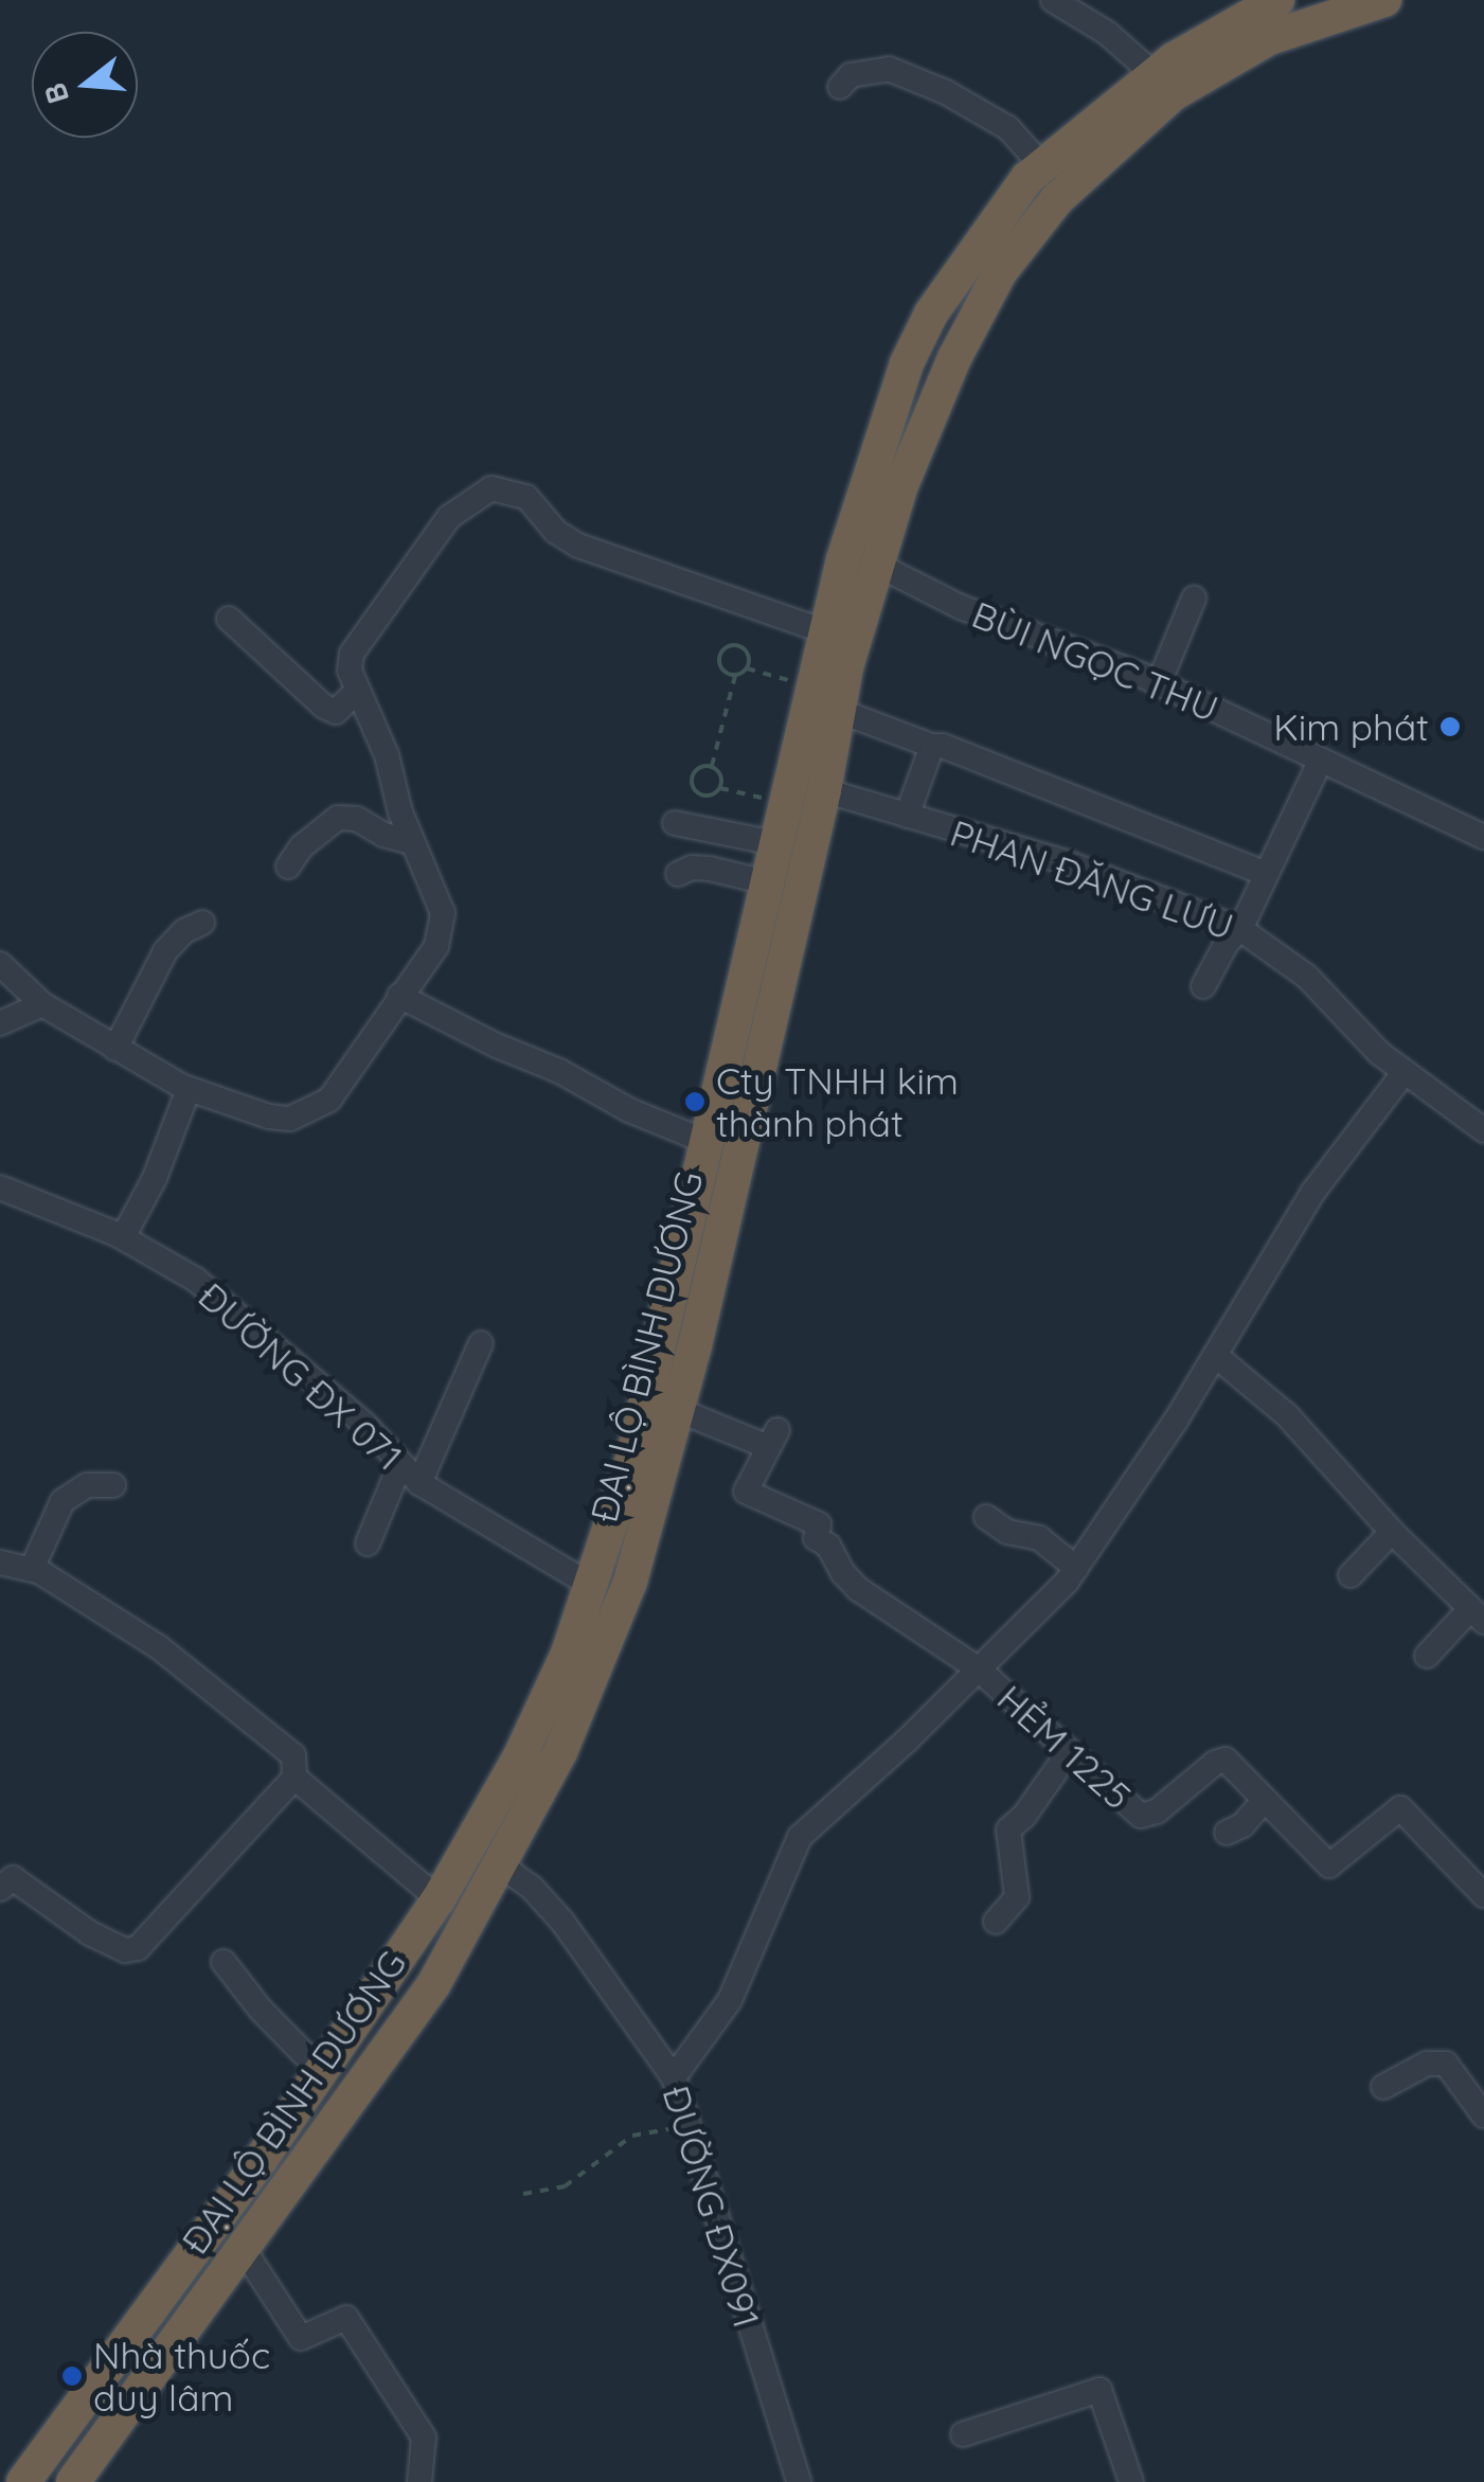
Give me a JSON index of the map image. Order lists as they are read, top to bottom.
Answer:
{
  "streets": {
    "highway": ["ĐẠI LỘ BÌNH DƯƠNG"],
    "street": [
      "BÙI NGỌC THU",
      "PHAN ĐĂNG LƯU",
      "ĐƯỜNG ĐX 071",
      "HẺM 1225",
      "ĐƯỜNG ĐX091"
    ]
  },
  "crossings": [
    ["BÙI NGỌC THU", "ĐẠI LỘ BÌNH DƯƠNG"],
    ["PHAN ĐĂNG LƯU", "ĐẠI LỘ BÌNH DƯƠNG"],
    ["ĐẠI LỘ BÌNH DƯƠNG", "ĐƯỜNG ĐX 071"],
    ["ĐẠI LỘ BÌNH DƯƠNG", "HẺM 1225"],
    ["ĐẠI LỘ BÌNH DƯƠNG", "ĐƯỜNG ĐX091"]
  ],
  "places": ["Kim phát", "Cty TNHH kim thành phát", "Nhà thuốc duy lâm"],
  "north": "left"
}
